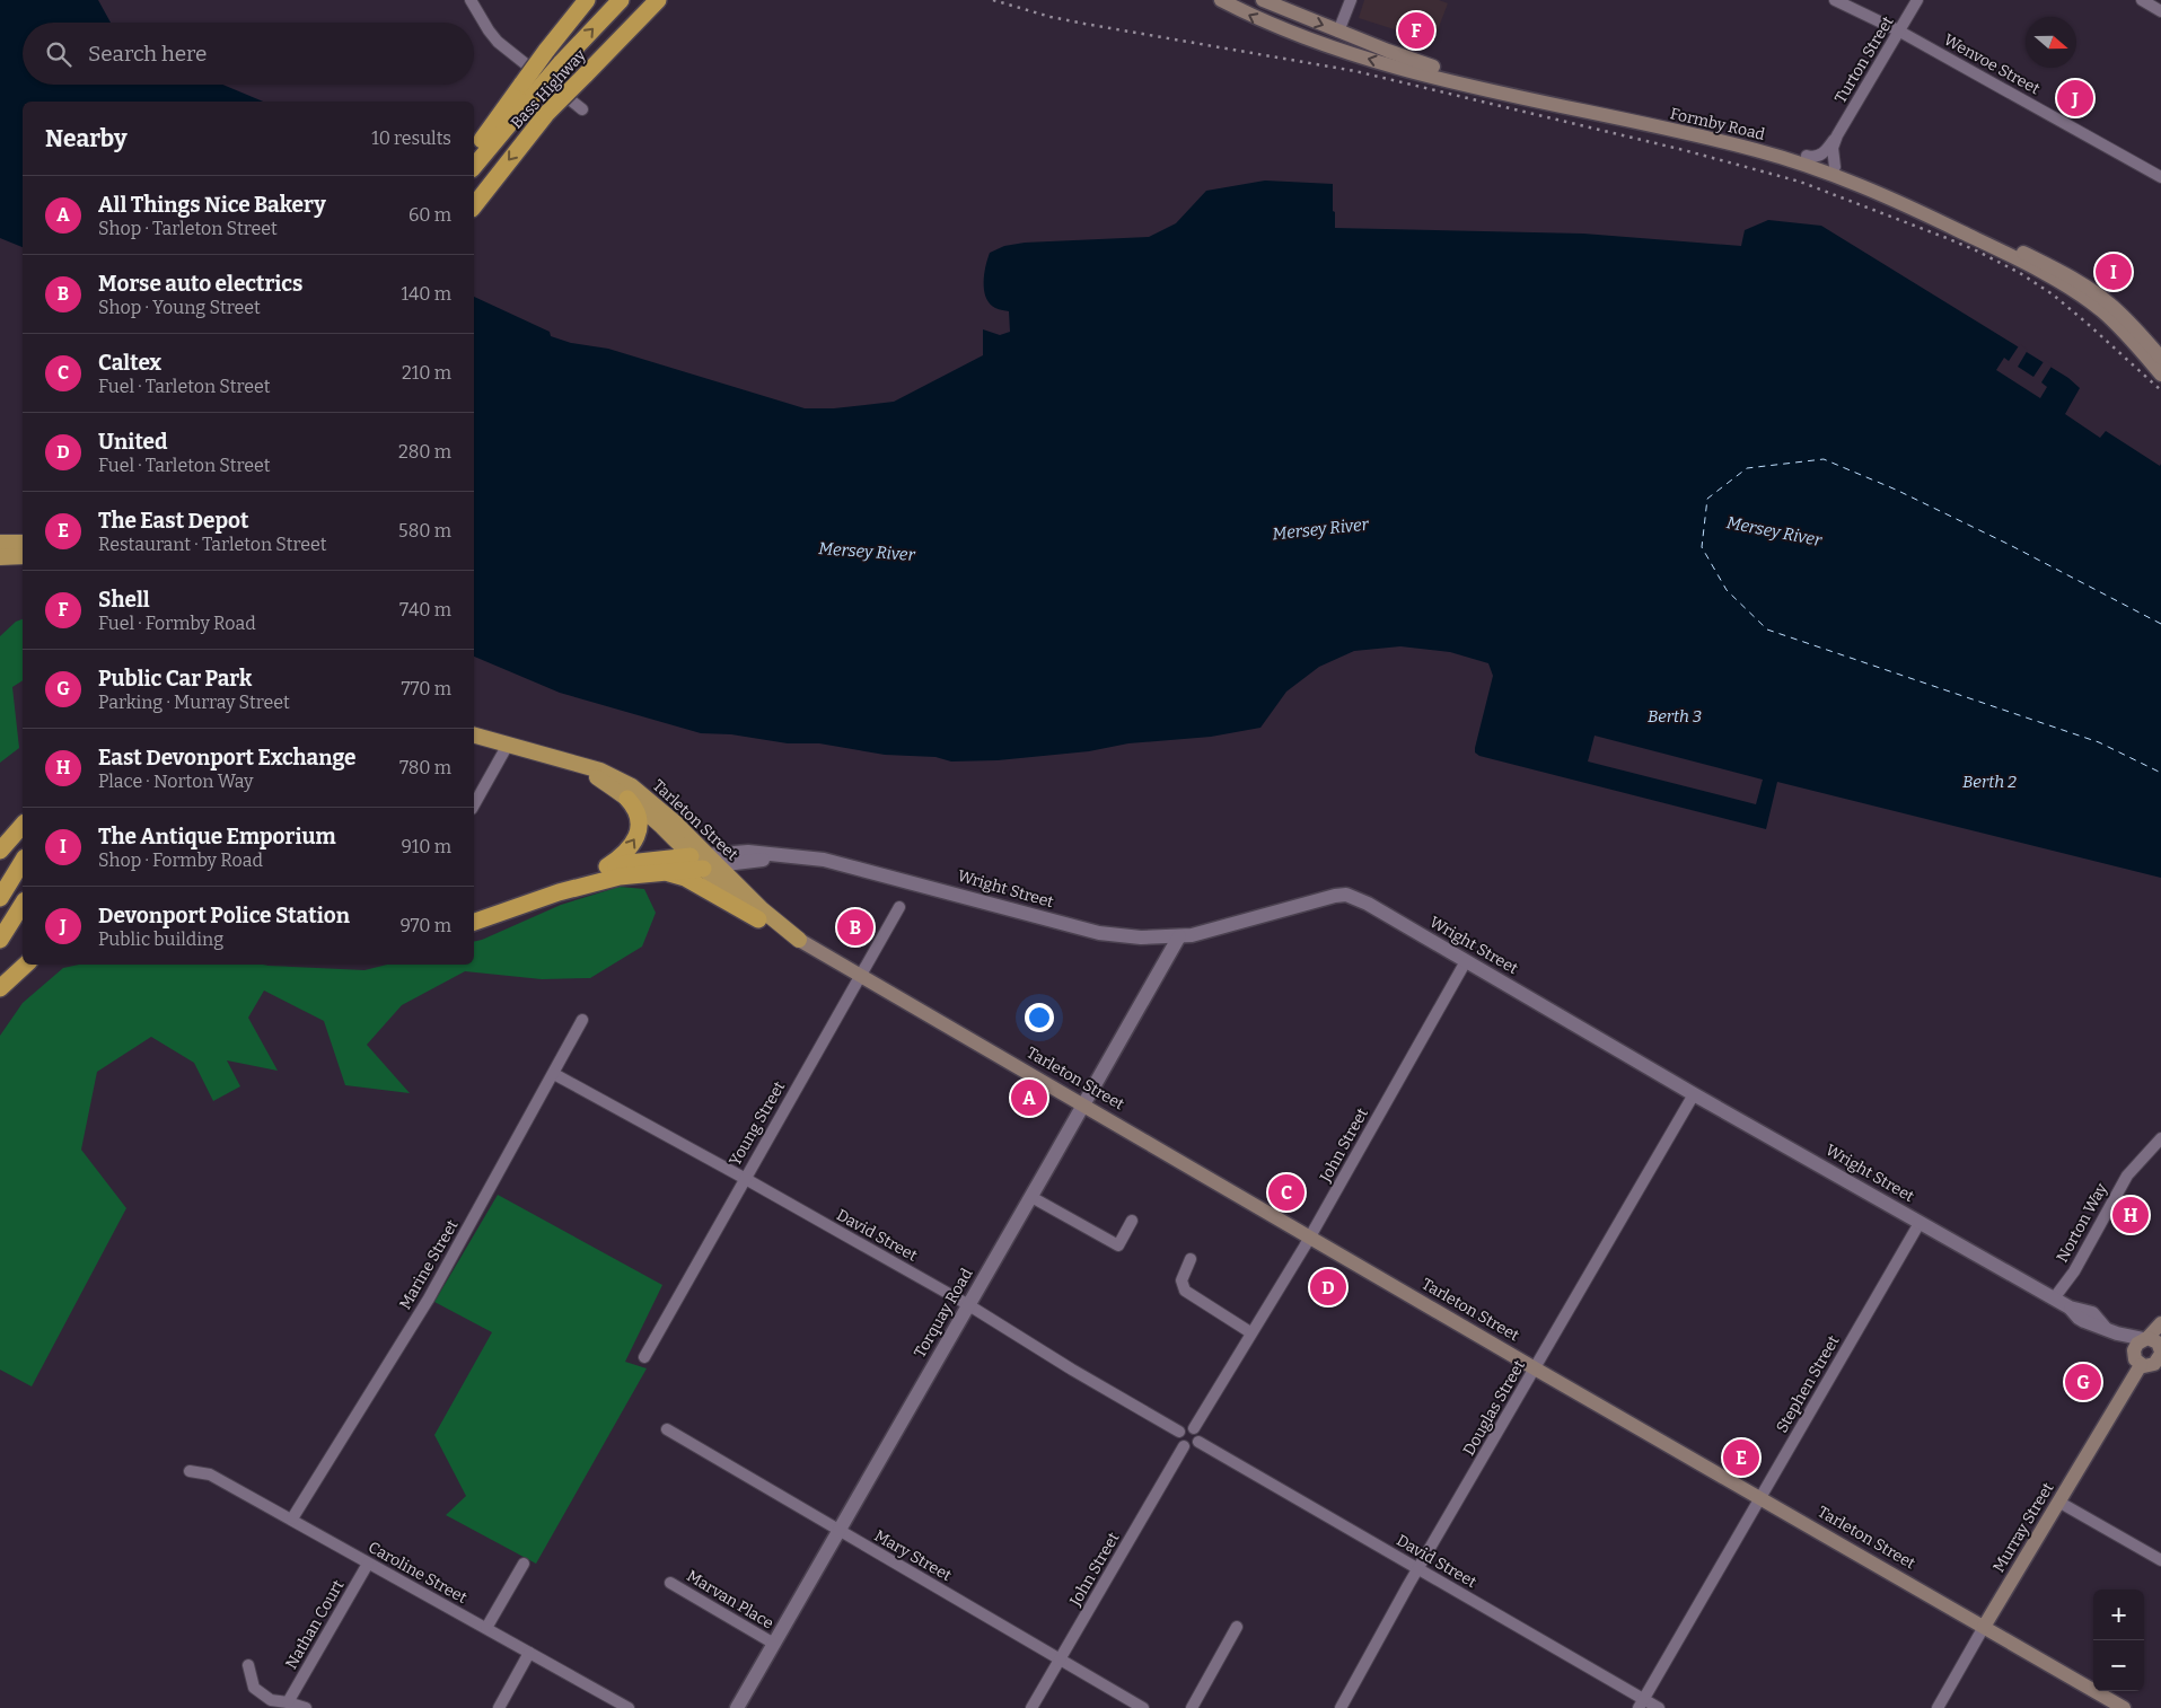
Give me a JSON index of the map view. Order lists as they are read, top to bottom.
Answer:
{
  "streets": {
    "highway": ["Bass Highway", "Tarleton Street"],
    "main road": ["Formby Road", "Murray Street"],
    "street": [
      "Turton Street",
      "Wenvoe Street",
      "Wright Street",
      "Young Street",
      "John Street",
      "Norton Way",
      "David Street",
      "Marine Street",
      "Torquay Road",
      "Stephen Street",
      "Douglas Street",
      "Mary Street",
      "Caroline Street",
      "Marvan Place",
      "Nathan Court"
    ]
  },
  "crossings": [
    ["Turton Street", "Wenvoe Street"],
    ["Turton Street", "Formby Road"],
    ["Tarleton Street", "Wright Street"],
    ["Tarleton Street", "Young Street"],
    ["Tarleton Street", "John Street"],
    ["Tarleton Street", "Torquay Road"],
    ["Tarleton Street", "Stephen Street"],
    ["Tarleton Street", "Douglas Street"],
    ["Tarleton Street", "Murray Street"],
    ["Wright Street", "John Street"],
    ["Wright Street", "Norton Way"],
    ["Wright Street", "Torquay Road"],
    ["Wright Street", "Stephen Street"],
    ["Wright Street", "Douglas Street"],
    ["Wright Street", "Murray Street"],
    ["Young Street", "David Street"],
    ["John Street", "David Street"],
    ["John Street", "Mary Street"],
    ["David Street", "Marine Street"],
    ["David Street", "Torquay Road"],
    ["David Street", "Stephen Street"],
    ["David Street", "Douglas Street"],
    ["Marine Street", "Caroline Street"],
    ["Torquay Road", "Mary Street"],
    ["Torquay Road", "Marvan Place"],
    ["Caroline Street", "Nathan Court"]
  ],
  "water": ["Mersey River", "Berth 3", "Berth 2"],
  "north": "right",
  "page": {
    "pins": [
      "F",
      "J",
      "I",
      "B",
      "A",
      "C",
      "H",
      "D",
      "G",
      "E"
    ],
    "search": "Search here",
    "heading": ["Nearby", "10 results"],
    "list": [
      {
        "mark": "A",
        "name": "All Things Nice Bakery",
        "note": "Shop · Tarleton Street",
        "value": "60 m"
      },
      {
        "mark": "B",
        "name": "Morse auto electrics",
        "note": "Shop · Young Street",
        "value": "140 m"
      },
      {
        "mark": "C",
        "name": "Caltex",
        "note": "Fuel · Tarleton Street",
        "value": "210 m"
      },
      {
        "mark": "D",
        "name": "United",
        "note": "Fuel · Tarleton Street",
        "value": "280 m"
      },
      {
        "mark": "E",
        "name": "The East Depot",
        "note": "Restaurant · Tarleton Street",
        "value": "580 m"
      },
      {
        "mark": "F",
        "name": "Shell",
        "note": "Fuel · Formby Road",
        "value": "740 m"
      },
      {
        "mark": "G",
        "name": "Public Car Park",
        "note": "Parking · Murray Street",
        "value": "770 m"
      },
      {
        "mark": "H",
        "name": "East Devonport Exchange",
        "note": "Place · Norton Way",
        "value": "780 m"
      },
      {
        "mark": "I",
        "name": "The Antique Emporium",
        "note": "Shop · Formby Road",
        "value": "910 m"
      },
      {
        "mark": "J",
        "name": "Devonport Police Station",
        "note": "Public building",
        "value": "970 m"
      }
    ],
    "map_buttons": ["+", "−"]
  }
}
